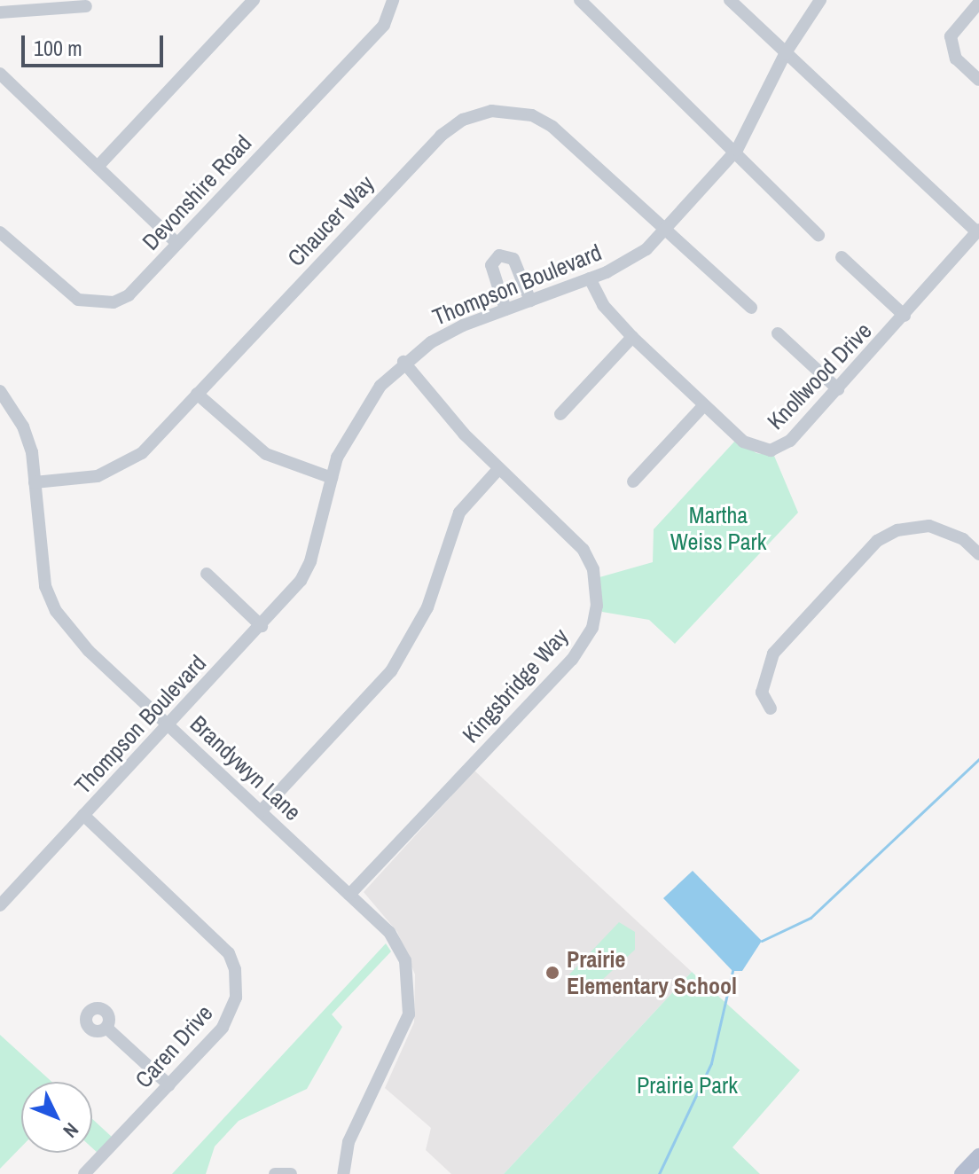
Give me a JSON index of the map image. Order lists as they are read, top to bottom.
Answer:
{
  "streets": {
    "street": [
      "Devonshire Road",
      "Chaucer Way",
      "Thompson Boulevard",
      "Knollwood Drive",
      "Kingsbridge Way",
      "Brandywyn Lane",
      "Caren Drive"
    ]
  },
  "crossings": [
    ["Chaucer Way", "Thompson Boulevard"],
    ["Chaucer Way", "Brandywyn Lane"],
    ["Thompson Boulevard", "Knollwood Drive"],
    ["Thompson Boulevard", "Kingsbridge Way"],
    ["Thompson Boulevard", "Brandywyn Lane"],
    ["Thompson Boulevard", "Caren Drive"],
    ["Kingsbridge Way", "Brandywyn Lane"]
  ],
  "parks": ["Martha Weiss Park", "Prairie Park"],
  "places": ["Prairie Elementary School"],
  "scale_bar": "100 m",
  "north": "bottom right"
}
